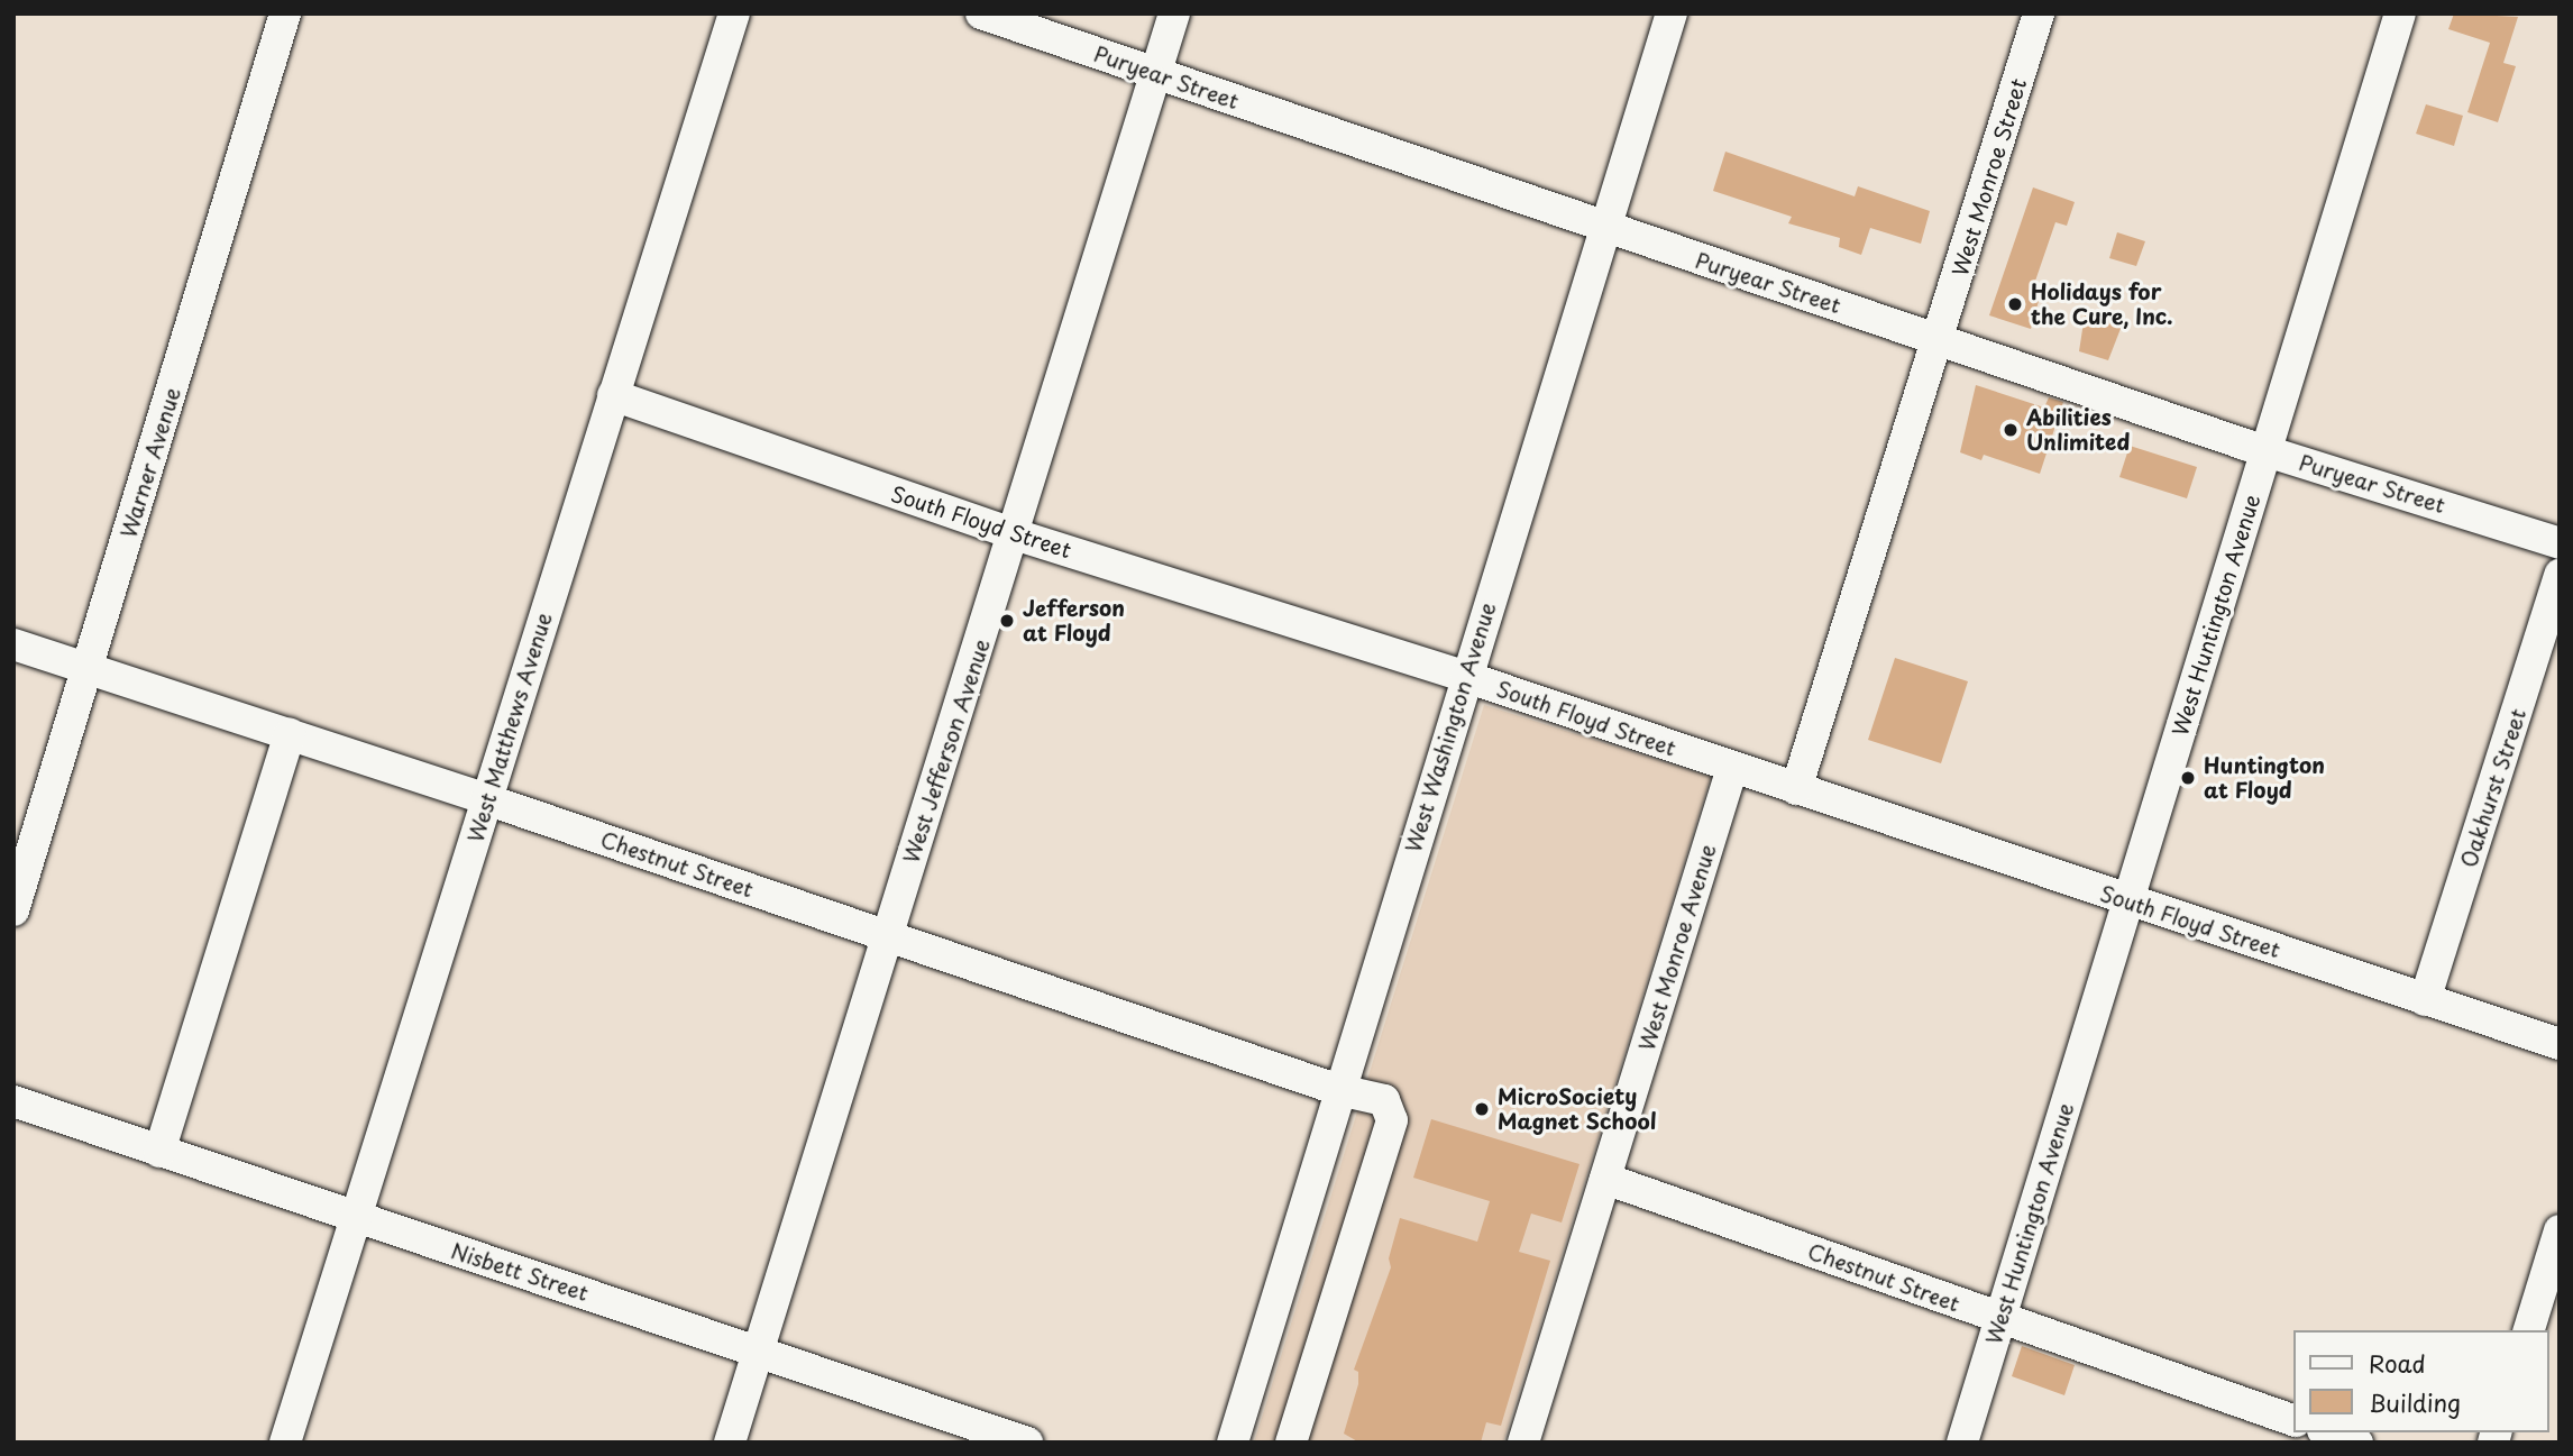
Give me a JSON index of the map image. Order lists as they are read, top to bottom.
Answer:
{
  "streets": {
    "street": [
      "Puryear Street",
      "West Monroe Street",
      "Warner Avenue",
      "South Floyd Street",
      "West Huntington Avenue",
      "West Matthews Avenue",
      "West Washington Avenue",
      "West Jefferson Avenue",
      "Oakhurst Street",
      "Chestnut Street",
      "West Monroe Avenue",
      "Nisbett Street"
    ]
  },
  "crossings": [
    ["Puryear Street", "West Monroe Street"],
    ["Puryear Street", "West Huntington Avenue"],
    ["Puryear Street", "West Washington Avenue"],
    ["Puryear Street", "West Jefferson Avenue"],
    ["Warner Avenue", "Chestnut Street"],
    ["South Floyd Street", "West Huntington Avenue"],
    ["South Floyd Street", "West Matthews Avenue"],
    ["South Floyd Street", "West Washington Avenue"],
    ["South Floyd Street", "West Jefferson Avenue"],
    ["South Floyd Street", "Oakhurst Street"],
    ["South Floyd Street", "West Monroe Avenue"],
    ["West Huntington Avenue", "Chestnut Street"],
    ["West Matthews Avenue", "Chestnut Street"],
    ["West Matthews Avenue", "Nisbett Street"],
    ["West Washington Avenue", "Chestnut Street"],
    ["West Jefferson Avenue", "Chestnut Street"],
    ["West Jefferson Avenue", "Nisbett Street"],
    ["Chestnut Street", "West Monroe Avenue"]
  ],
  "places": [
    "Holidays for the Cure, Inc.",
    "Abilities Unlimited",
    "Jefferson at Floyd",
    "Huntington at Floyd",
    "MicroSociety Magnet School"
  ],
  "legend": ["Road", "Building"]
}
